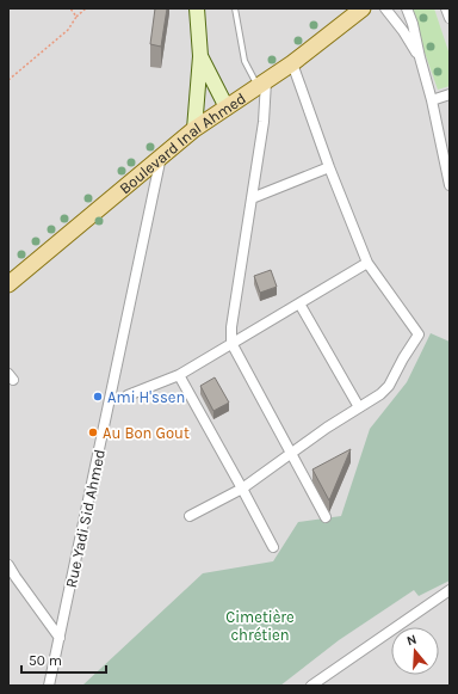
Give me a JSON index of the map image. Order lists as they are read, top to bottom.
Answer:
{
  "streets": {
    "main road": ["Boulevard Inal Ahmed"],
    "street": ["Rue Yadi Sid Ahmed"]
  },
  "crossings": [
    ["Boulevard Inal Ahmed", "Rue Yadi Sid Ahmed"]
  ],
  "parks": ["Cimetière chrétien"],
  "places": ["Ami H'ssen", "Au Bon Gout"],
  "scale_bar": "50 m",
  "north": "top"
}
